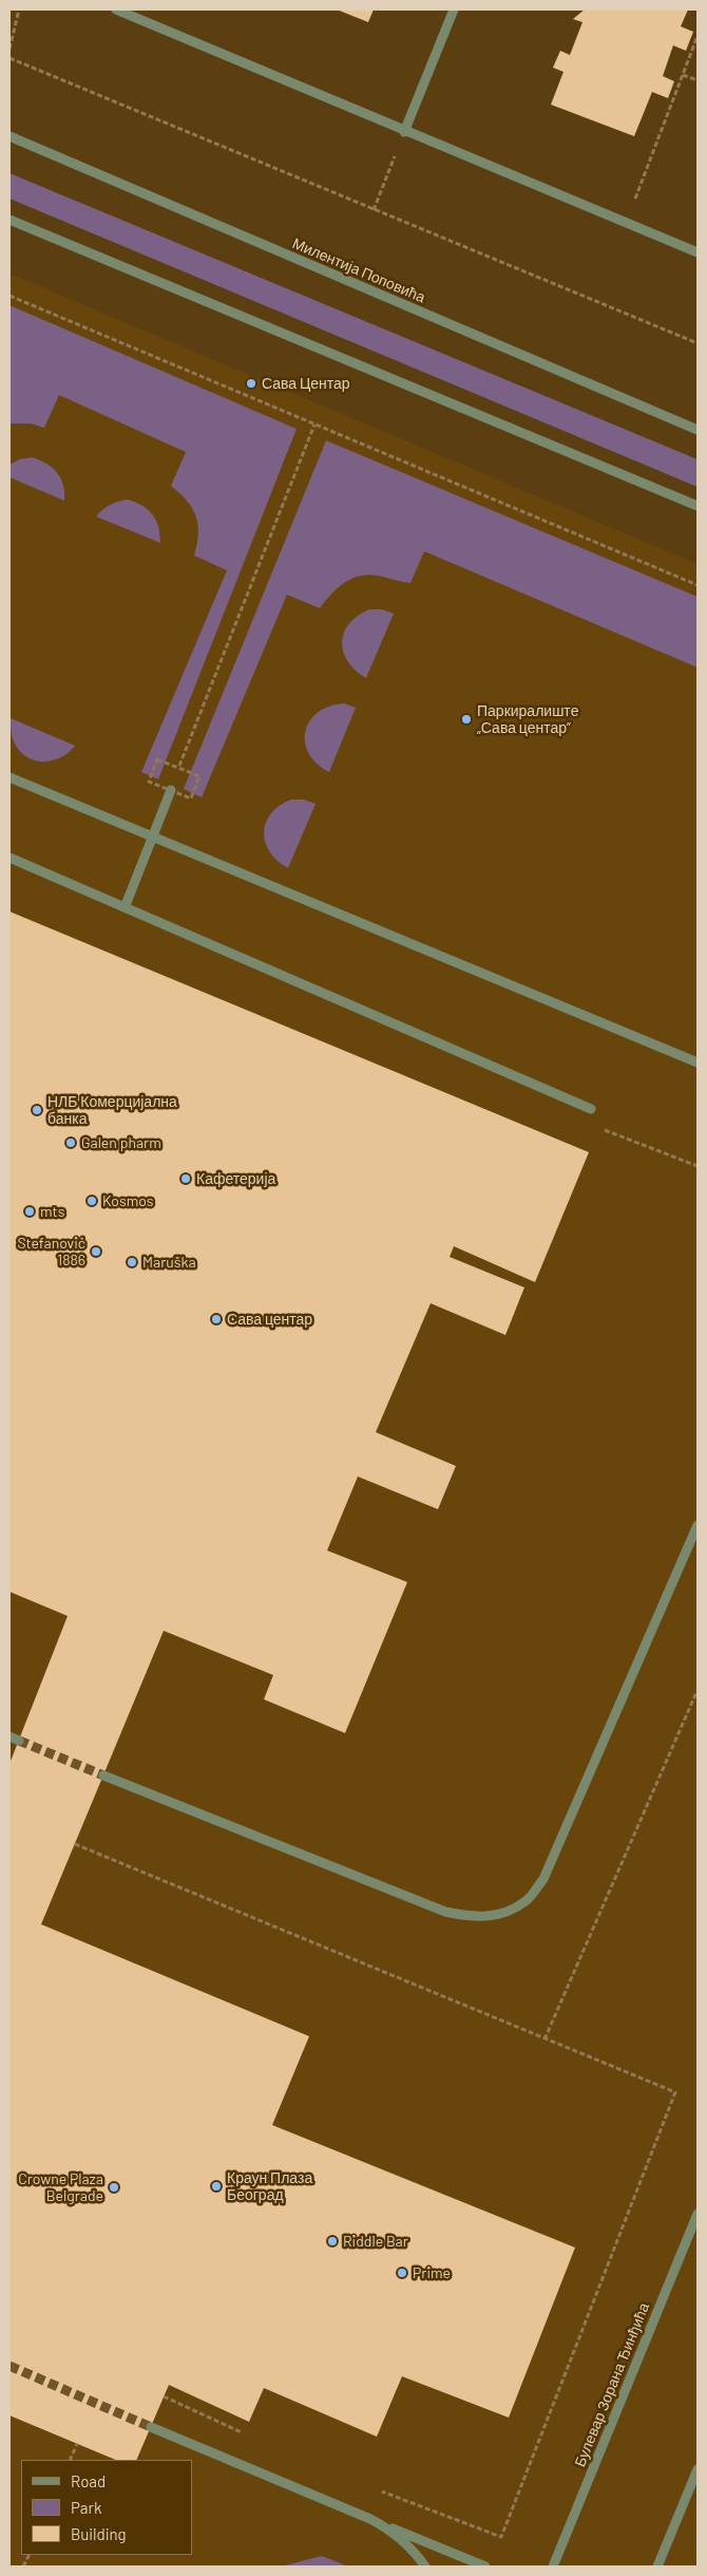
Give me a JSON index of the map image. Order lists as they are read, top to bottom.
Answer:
{
  "streets": {
    "street": ["Милентија Поповића", "Булевар Зорана Ђинђића"]
  },
  "places": [
    "Сава Центар",
    "Паркиралиште „Сава центар”",
    "НЛБ Комерцијална банка",
    "Galen pharm",
    "Кафетерија",
    "Kosmos",
    "mts",
    "Stefanović 1886",
    "Maruška",
    "Сава центар",
    "Краун Плаза Београд",
    "Crowne Plaza Belgrade",
    "Riddle Bar",
    "Prime"
  ],
  "legend": ["Road", "Park", "Building"]
}
